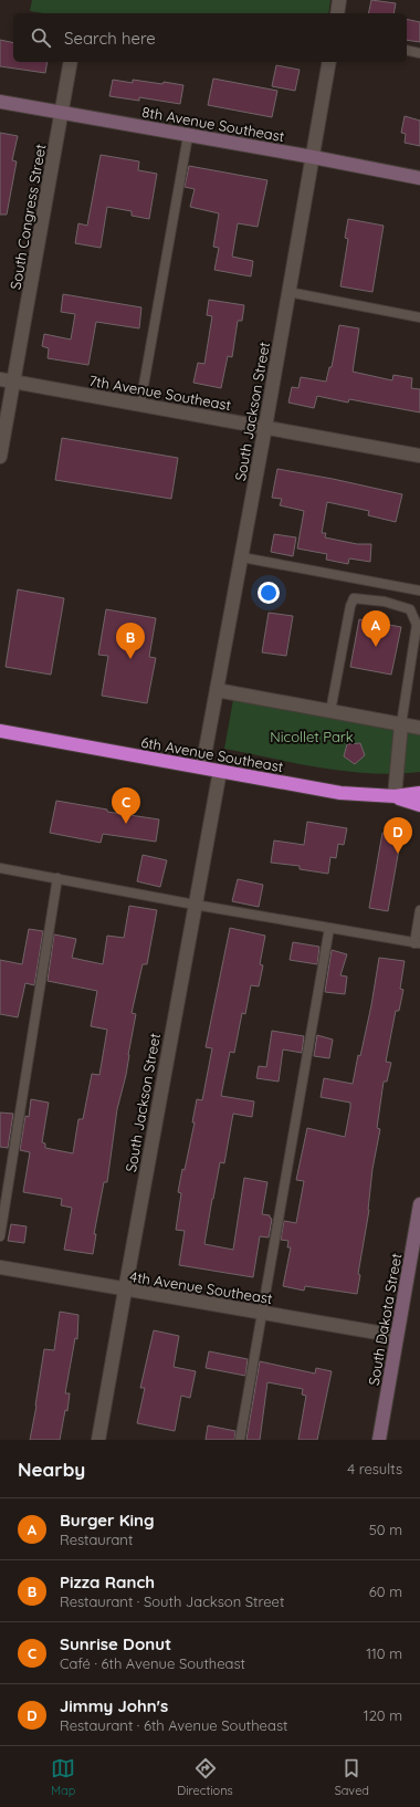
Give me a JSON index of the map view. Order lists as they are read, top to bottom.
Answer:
{
  "streets": {
    "highway": ["6th Avenue Southeast"],
    "street": [
      "8th Avenue Southeast",
      "South Congress Street",
      "7th Avenue Southeast",
      "South Jackson Street",
      "4th Avenue Southeast",
      "South Dakota Street"
    ]
  },
  "crossings": [
    ["8th Avenue Southeast", "South Congress Street"],
    ["8th Avenue Southeast", "South Jackson Street"],
    ["South Congress Street", "7th Avenue Southeast"],
    ["7th Avenue Southeast", "South Jackson Street"],
    ["South Jackson Street", "6th Avenue Southeast"],
    ["South Jackson Street", "4th Avenue Southeast"],
    ["4th Avenue Southeast", "South Dakota Street"]
  ],
  "parks": ["Nicollet Park"],
  "page": {
    "search": "Search here",
    "pins": [
      "A",
      "B",
      "C",
      "D"
    ],
    "heading": ["Nearby", "4 results"],
    "list": [
      {
        "mark": "A",
        "name": "Burger King",
        "note": "Restaurant",
        "value": "50 m"
      },
      {
        "mark": "B",
        "name": "Pizza Ranch",
        "note": "Restaurant · South Jackson Street",
        "value": "60 m"
      },
      {
        "mark": "C",
        "name": "Sunrise Donut",
        "note": "Café · 6th Avenue Southeast",
        "value": "110 m"
      },
      {
        "mark": "D",
        "name": "Jimmy John's",
        "note": "Restaurant · 6th Avenue Southeast",
        "value": "120 m"
      }
    ],
    "nav": ["Map", "Directions", "Saved"]
  }
}
